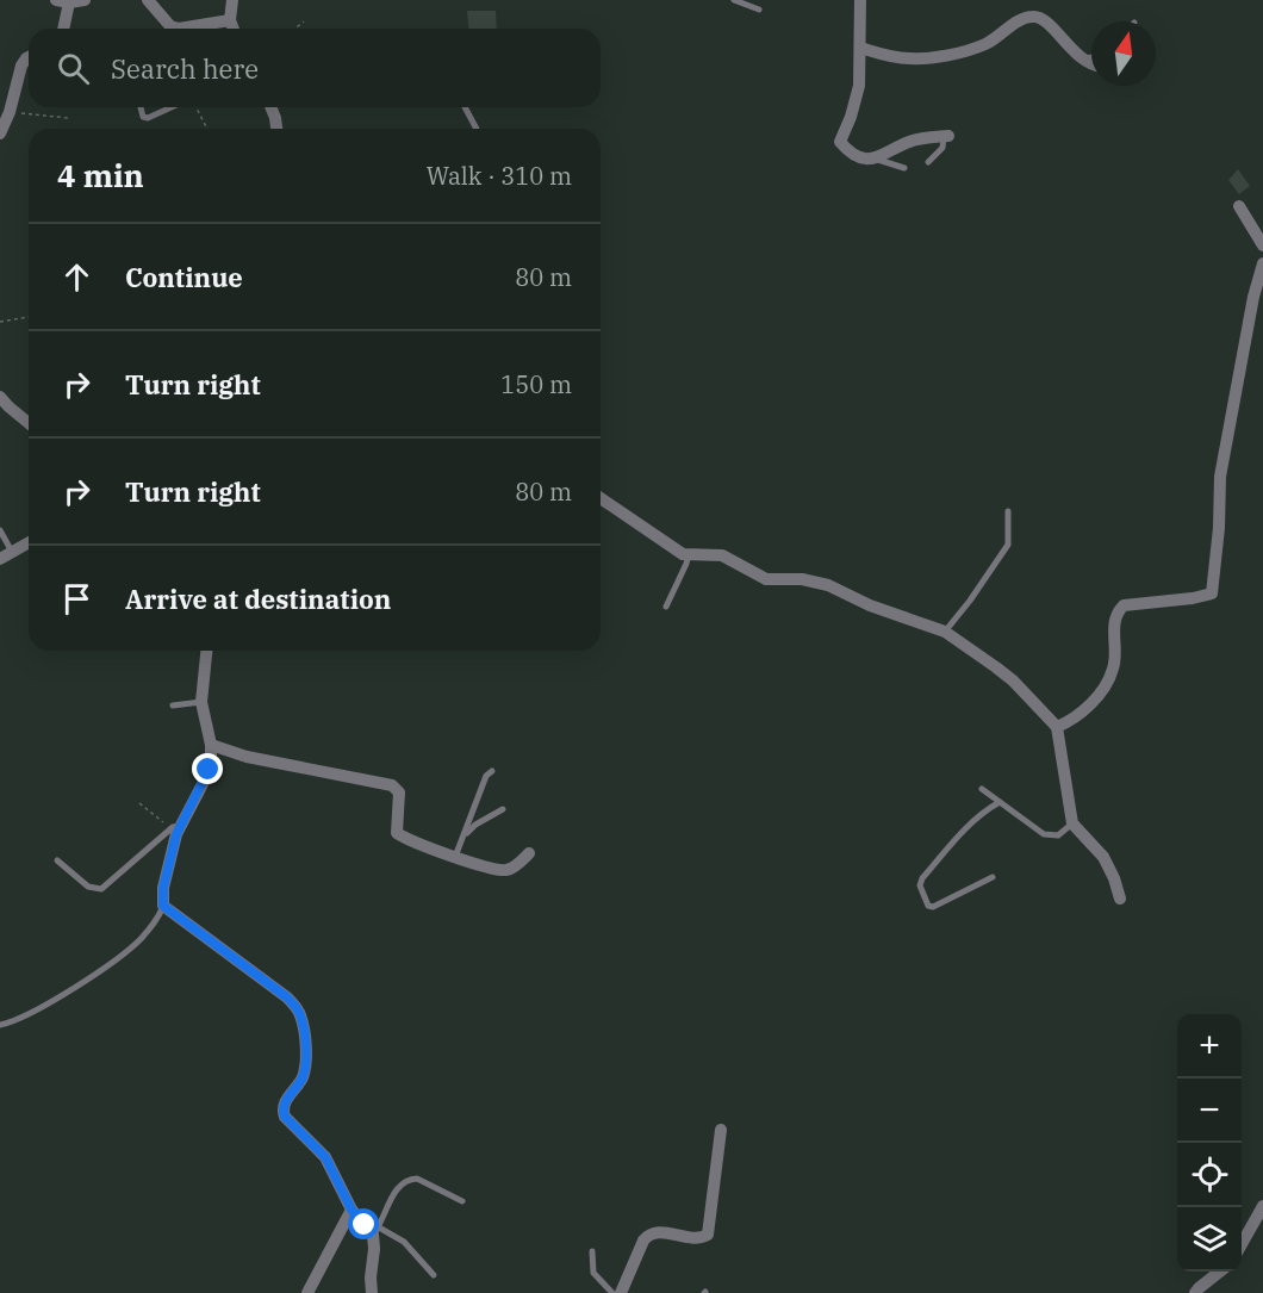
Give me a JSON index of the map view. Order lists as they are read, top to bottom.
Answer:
{
  "north": "top",
  "page": {
    "search": "Search here",
    "heading": ["4 min", "Walk · 310 m"],
    "list": [
      ["Continue", "80 m"],
      ["Turn right", "150 m"],
      ["Turn right", "80 m"],
      "Arrive at destination"
    ],
    "map_buttons": ["+", "−"]
  }
}
